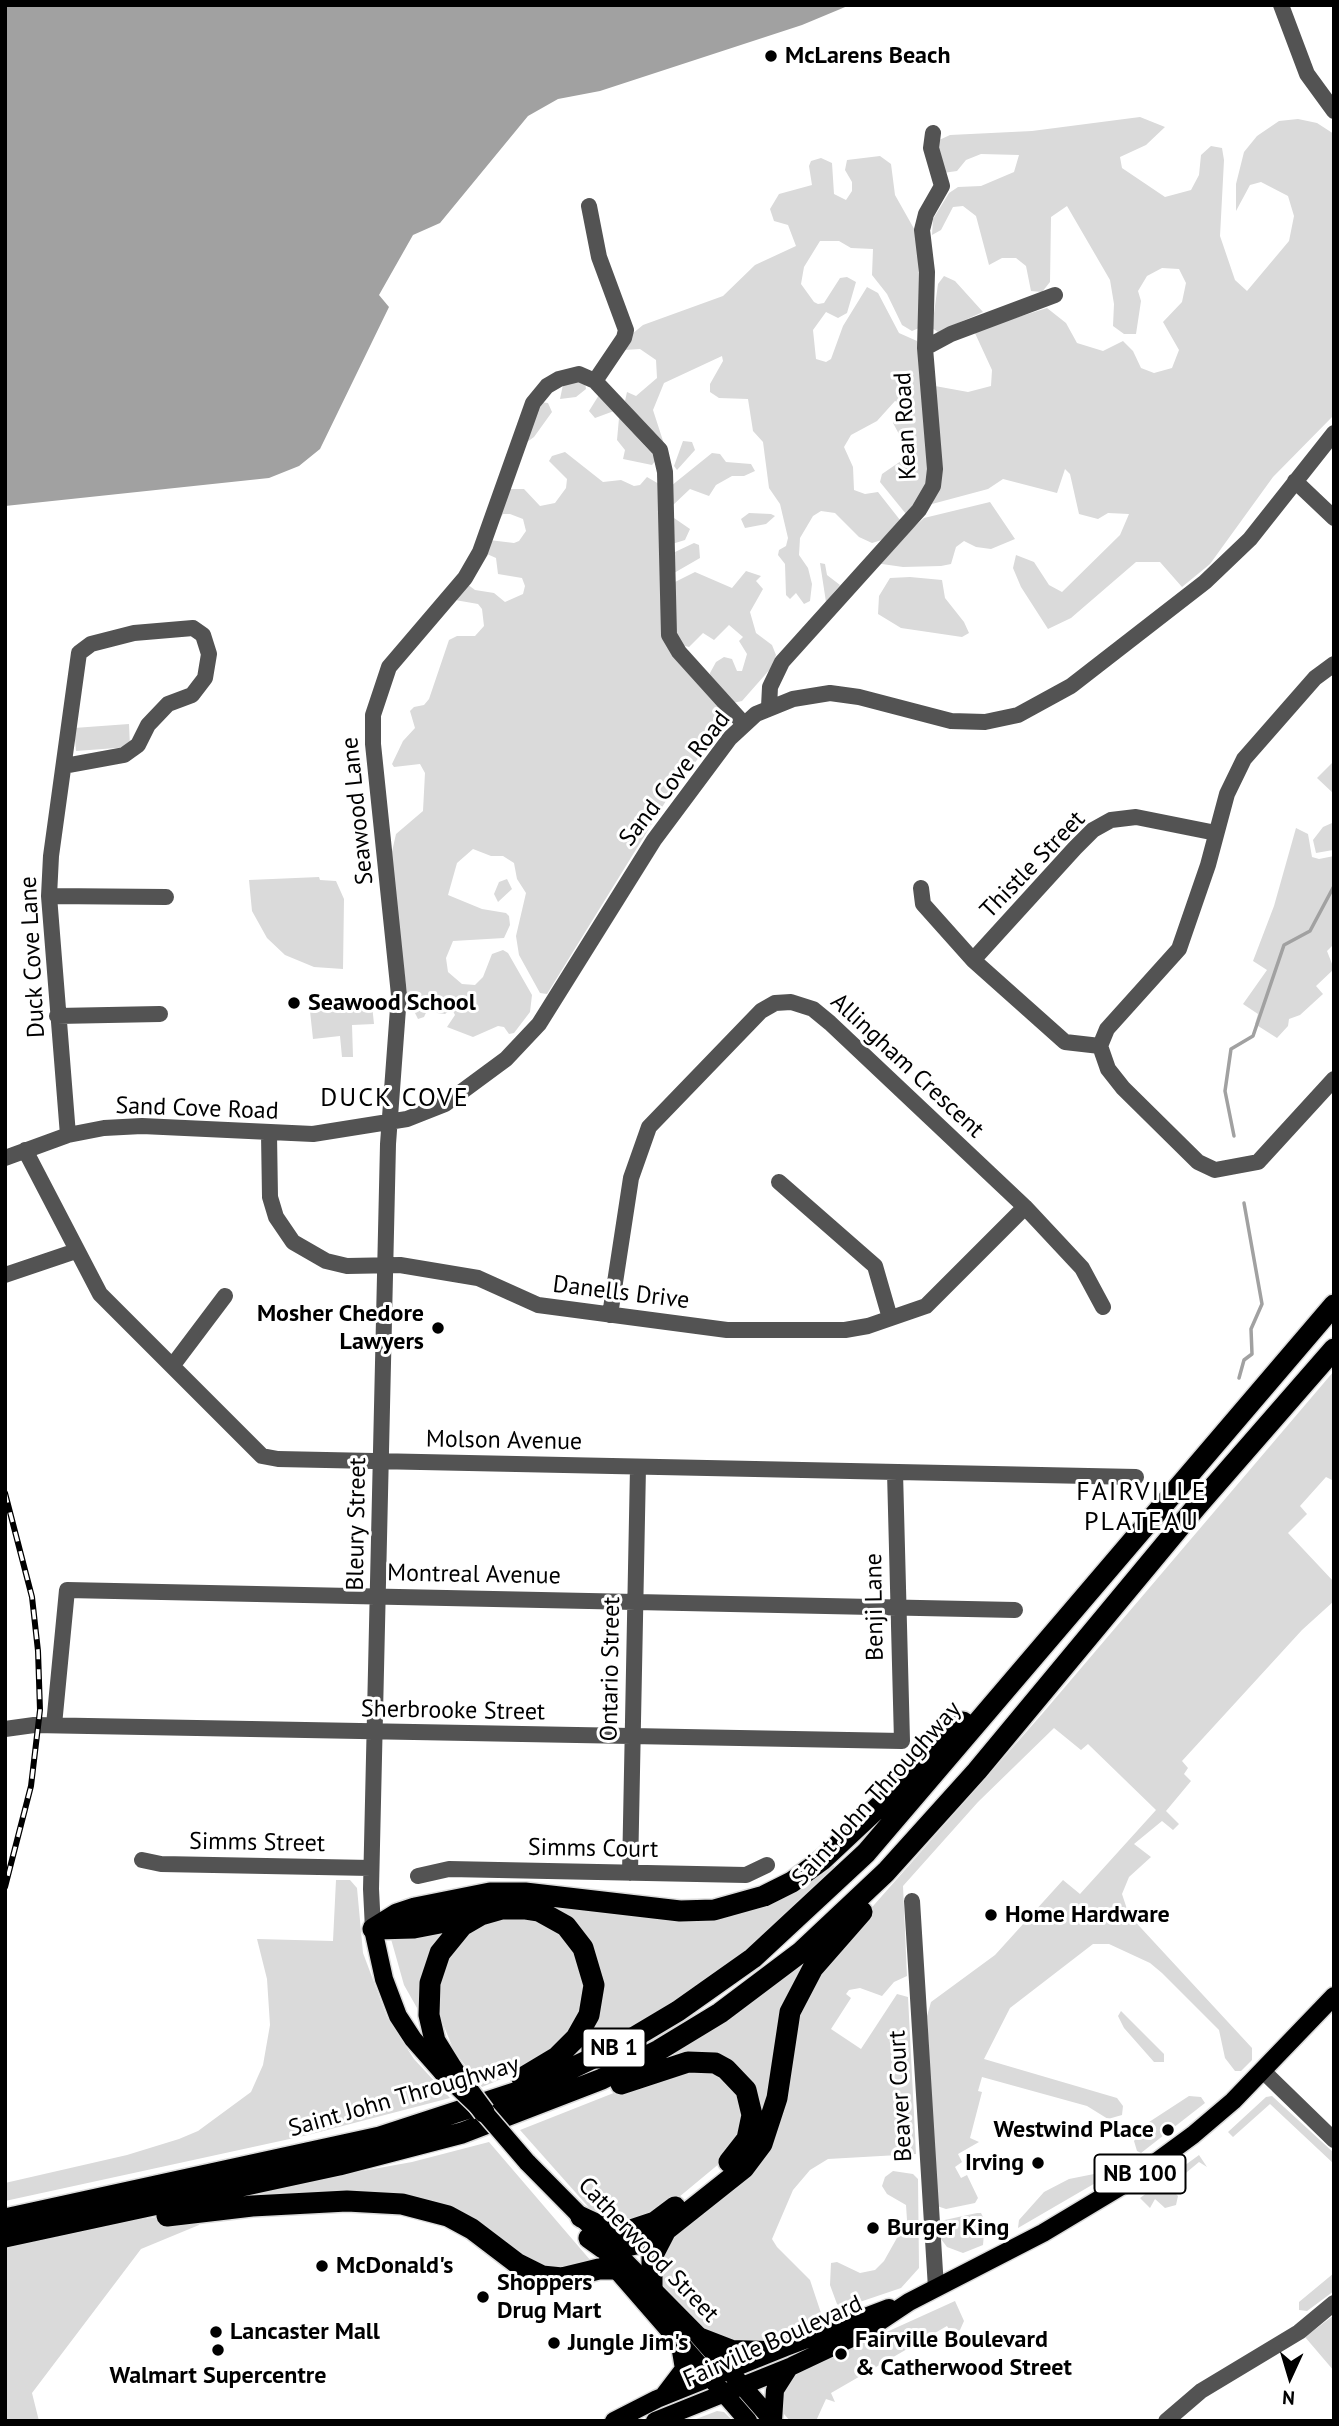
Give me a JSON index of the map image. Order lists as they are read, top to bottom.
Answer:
{
  "streets": {
    "highway": ["Saint John Throughway", "NB 1"],
    "main road": ["NB 100", "Catherwood Street", "Fairville Boulevard"],
    "street": [
      "Kean Road",
      "Sand Cove Road",
      "Seawood Lane",
      "Thistle Street",
      "Duck Cove Lane",
      "Allingham Crescent",
      "Danells Drive",
      "Molson Avenue",
      "Bleury Street",
      "Montreal Avenue",
      "Benji Lane",
      "Ontario Street",
      "Sherbrooke Street",
      "Simms Street",
      "Simms Court",
      "Beaver Court"
    ]
  },
  "crossings": [
    ["Kean Road", "Sand Cove Road"],
    ["Sand Cove Road", "Seawood Lane"],
    ["Sand Cove Road", "Duck Cove Lane"],
    ["Sand Cove Road", "Danells Drive"],
    ["Sand Cove Road", "Molson Avenue"],
    ["Sand Cove Road", "Bleury Street"],
    ["Seawood Lane", "Bleury Street"],
    ["Allingham Crescent", "Danells Drive"],
    ["Danells Drive", "Bleury Street"],
    ["Molson Avenue", "Bleury Street"],
    ["Molson Avenue", "Benji Lane"],
    ["Molson Avenue", "Ontario Street"],
    ["Bleury Street", "Montreal Avenue"],
    ["Bleury Street", "Sherbrooke Street"],
    ["Bleury Street", "Simms Street"],
    ["Montreal Avenue", "Benji Lane"],
    ["Montreal Avenue", "Ontario Street"],
    ["Montreal Avenue", "Sherbrooke Street"],
    ["Benji Lane", "Sherbrooke Street"],
    ["Ontario Street", "Sherbrooke Street"],
    ["Ontario Street", "Simms Court"],
    ["Beaver Court", "Fairville Boulevard"],
    ["Catherwood Street", "Fairville Boulevard"]
  ],
  "districts": ["DUCK COVE", "FAIRVILLE PLATEAU"],
  "places": [
    "McLarens Beach",
    "Seawood School",
    "Mosher Chedore Lawyers",
    "Home Hardware",
    "Westwind Place",
    "Irving",
    "Burger King",
    "McDonald's",
    "Shoppers Drug Mart",
    "Lancaster Mall",
    "Jungle Jim's",
    "Walmart Supercentre",
    "Fairville Boulevard & Catherwood Street"
  ],
  "north": "bottom"
}
